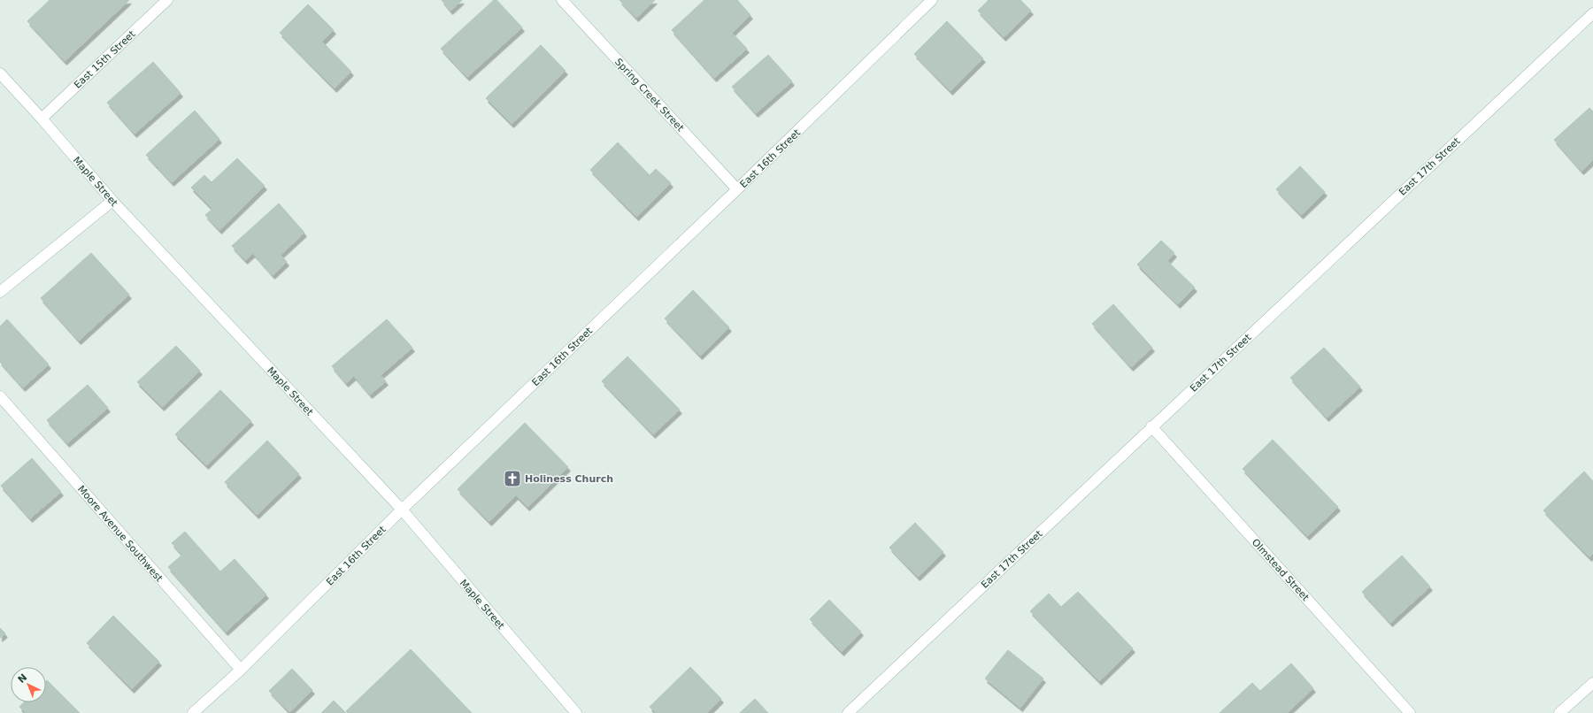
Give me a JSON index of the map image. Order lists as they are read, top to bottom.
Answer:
{
  "streets": {
    "street": [
      "East 15th Street",
      "Spring Creek Street",
      "East 16th Street",
      "East 17th Street",
      "Maple Street",
      "Moore Avenue Southwest",
      "Olmstead Street"
    ]
  },
  "crossings": [
    ["East 15th Street", "Maple Street"],
    ["Spring Creek Street", "East 16th Street"],
    ["East 16th Street", "Maple Street"],
    ["East 16th Street", "Moore Avenue Southwest"],
    ["East 17th Street", "Olmstead Street"]
  ],
  "places": {
    "church": ["Holiness Church"]
  },
  "north": "top left"
}
